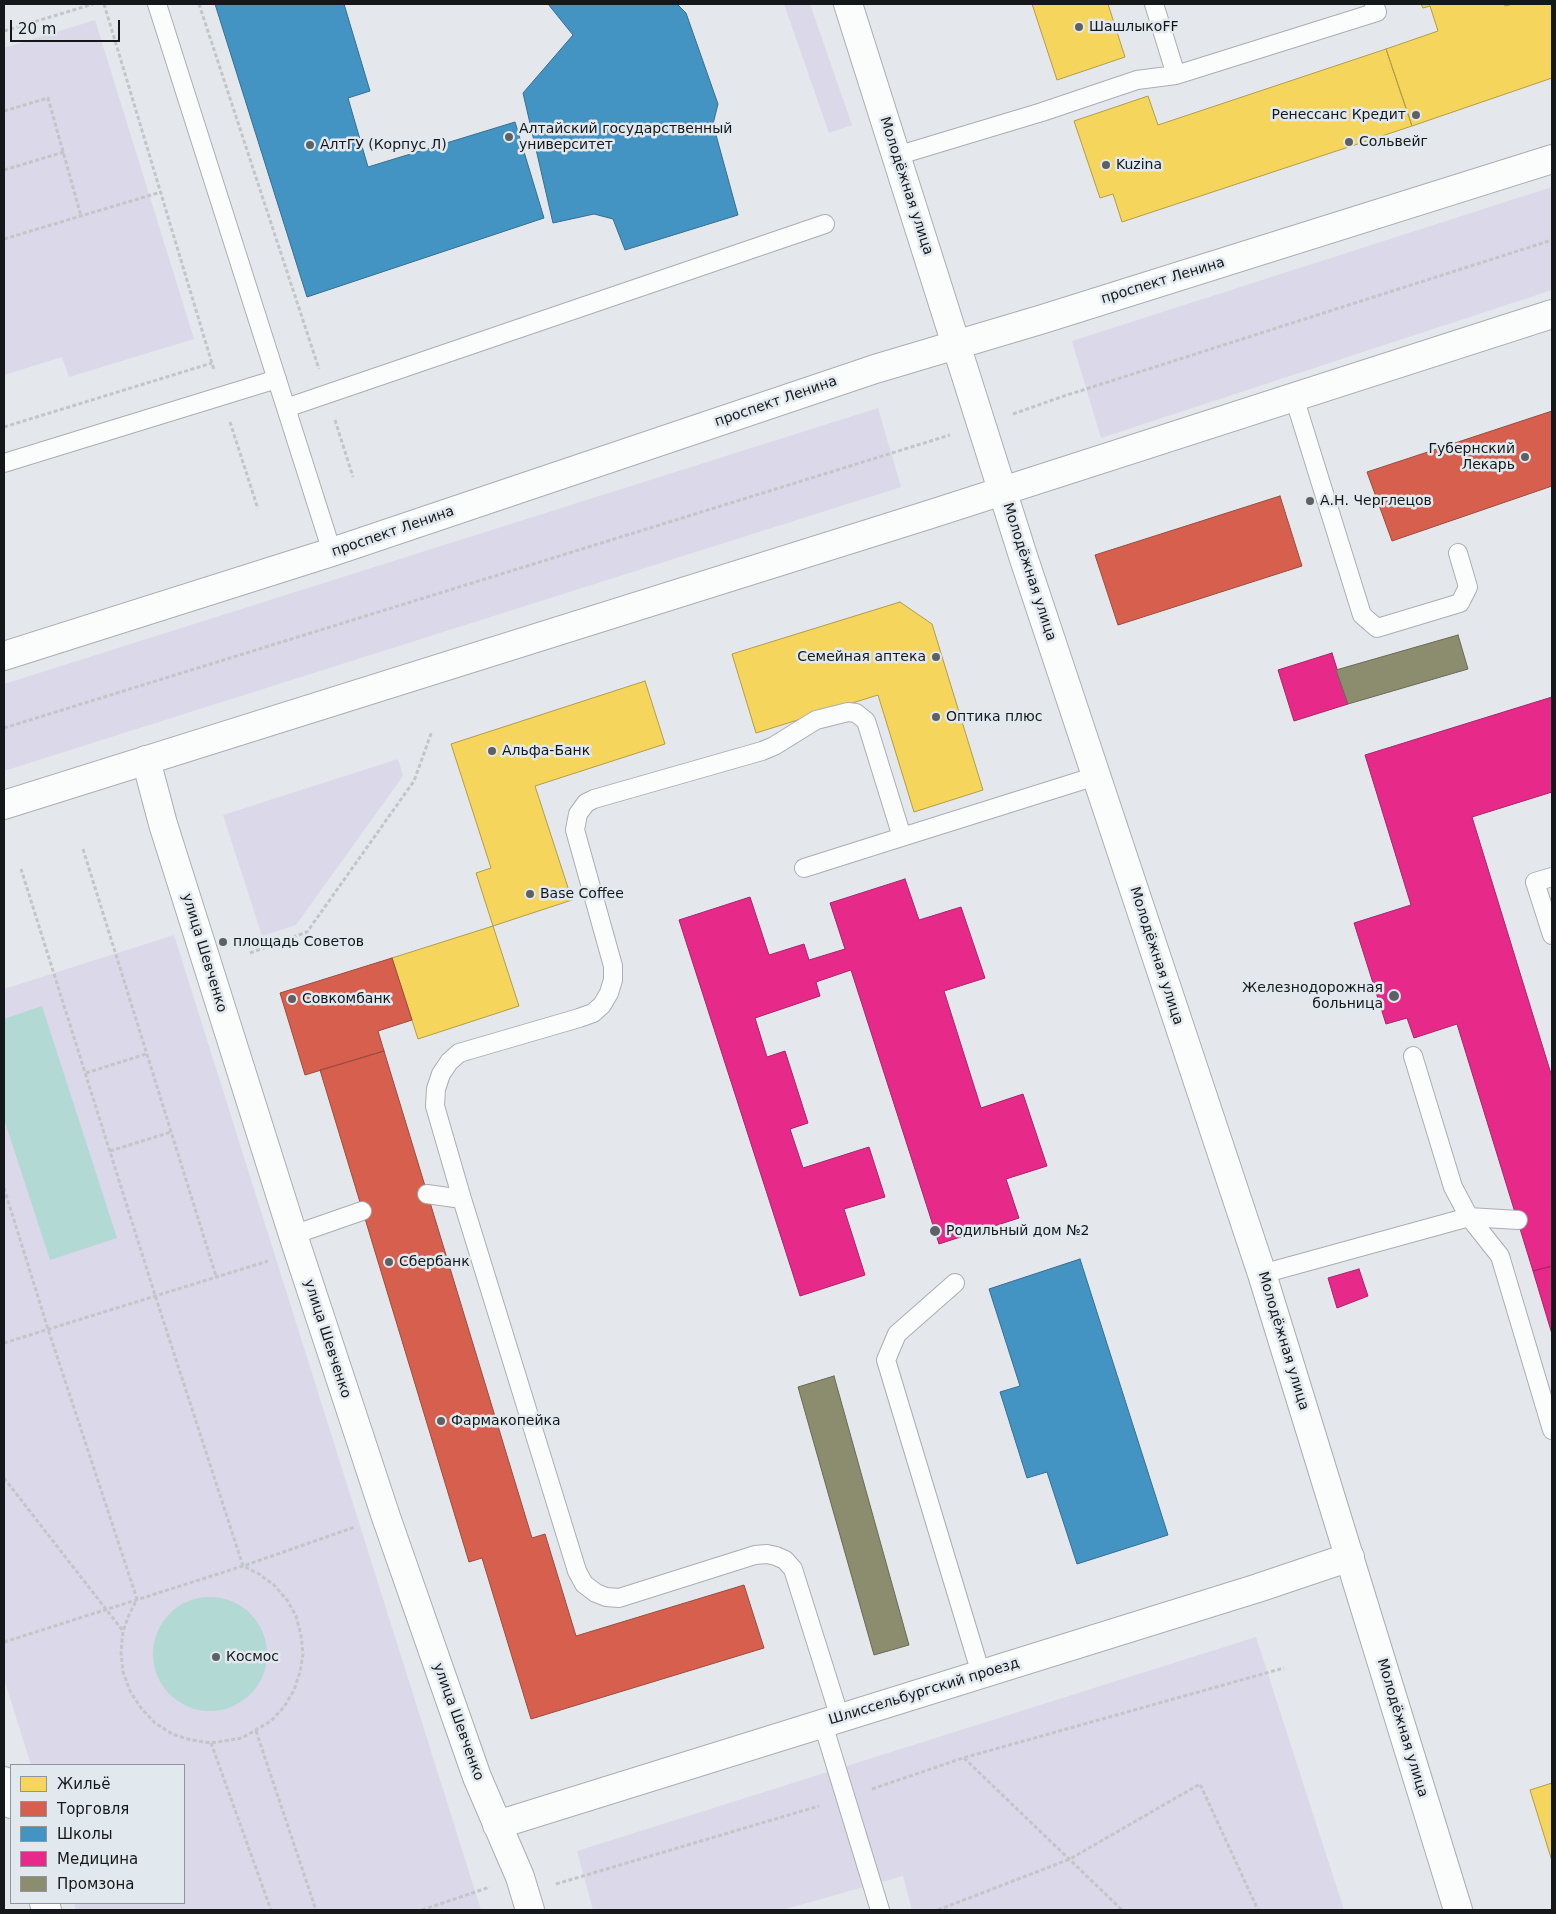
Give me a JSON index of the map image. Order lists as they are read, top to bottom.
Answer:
{
  "streets": {
    "street": [
      "Молодёжная улица",
      "проспект Ленина",
      "улица Шевченко",
      "Шлиссельбургский проезд"
    ]
  },
  "crossings": [
    ["Молодёжная улица", "проспект Ленина"],
    ["Молодёжная улица", "Шлиссельбургский проезд"],
    ["улица Шевченко", "Шлиссельбургский проезд"]
  ],
  "places": [
    "ШашлыкоFF",
    "Ренессанс Кредит",
    "Алтайский государственный университет",
    "Сольвейг",
    "АлтГУ (Корпус Л)",
    "Kuzina",
    "Губернский Лекарь",
    "А.Н. Черглецов",
    "Семейная аптека",
    "Оптика плюс",
    "Альфа-Банк",
    "Base Coffee",
    "площадь Советов",
    "Железнодорожная больница",
    "Совкомбанк",
    "Родильный дом №2",
    "Сбербанк",
    "Фармакопейка",
    "Космос"
  ],
  "legend": [
    "Жильё",
    "Торговля",
    "Школы",
    "Медицина",
    "Промзона"
  ],
  "scale_bar": "20 m"
}
